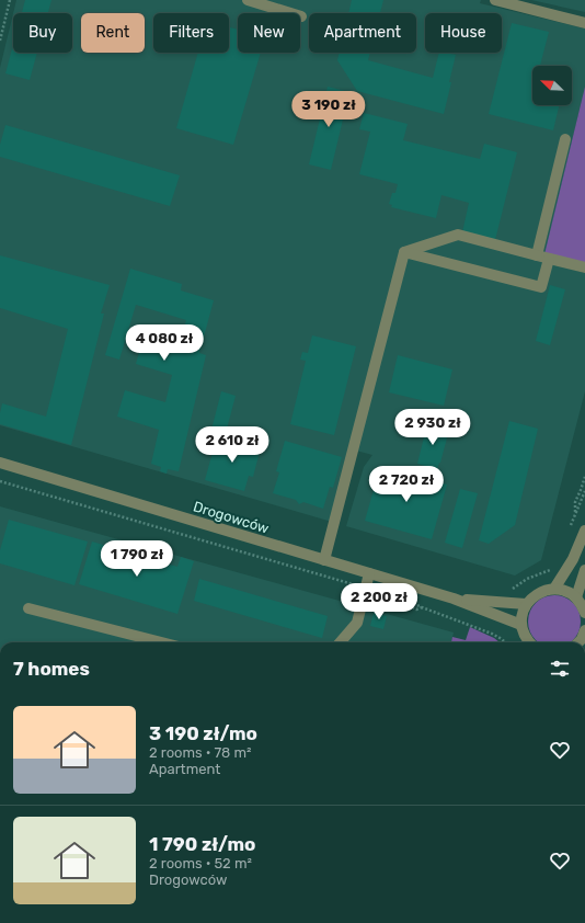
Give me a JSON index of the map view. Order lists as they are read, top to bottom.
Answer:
{
  "streets": {
    "street": ["Drogowców"]
  },
  "north": "top left",
  "page": {
    "chip": [
      "Buy",
      "Rent",
      "Filters",
      "New",
      "Apartment",
      "House"
    ],
    "price": [
      "3 190 zł",
      "4 080 zł",
      "2 930 zł",
      "2 610 zł",
      "2 720 zł",
      "1 790 zł",
      "2 200 zł"
    ],
    "heading": "7 homes",
    "list": [
      {
        "name": "3 190 zł/mo",
        "note": "2 rooms · 78 m² · Apartment"
      },
      {
        "name": "1 790 zł/mo",
        "note": "2 rooms · 52 m² · Drogowców"
      }
    ]
  }
}
